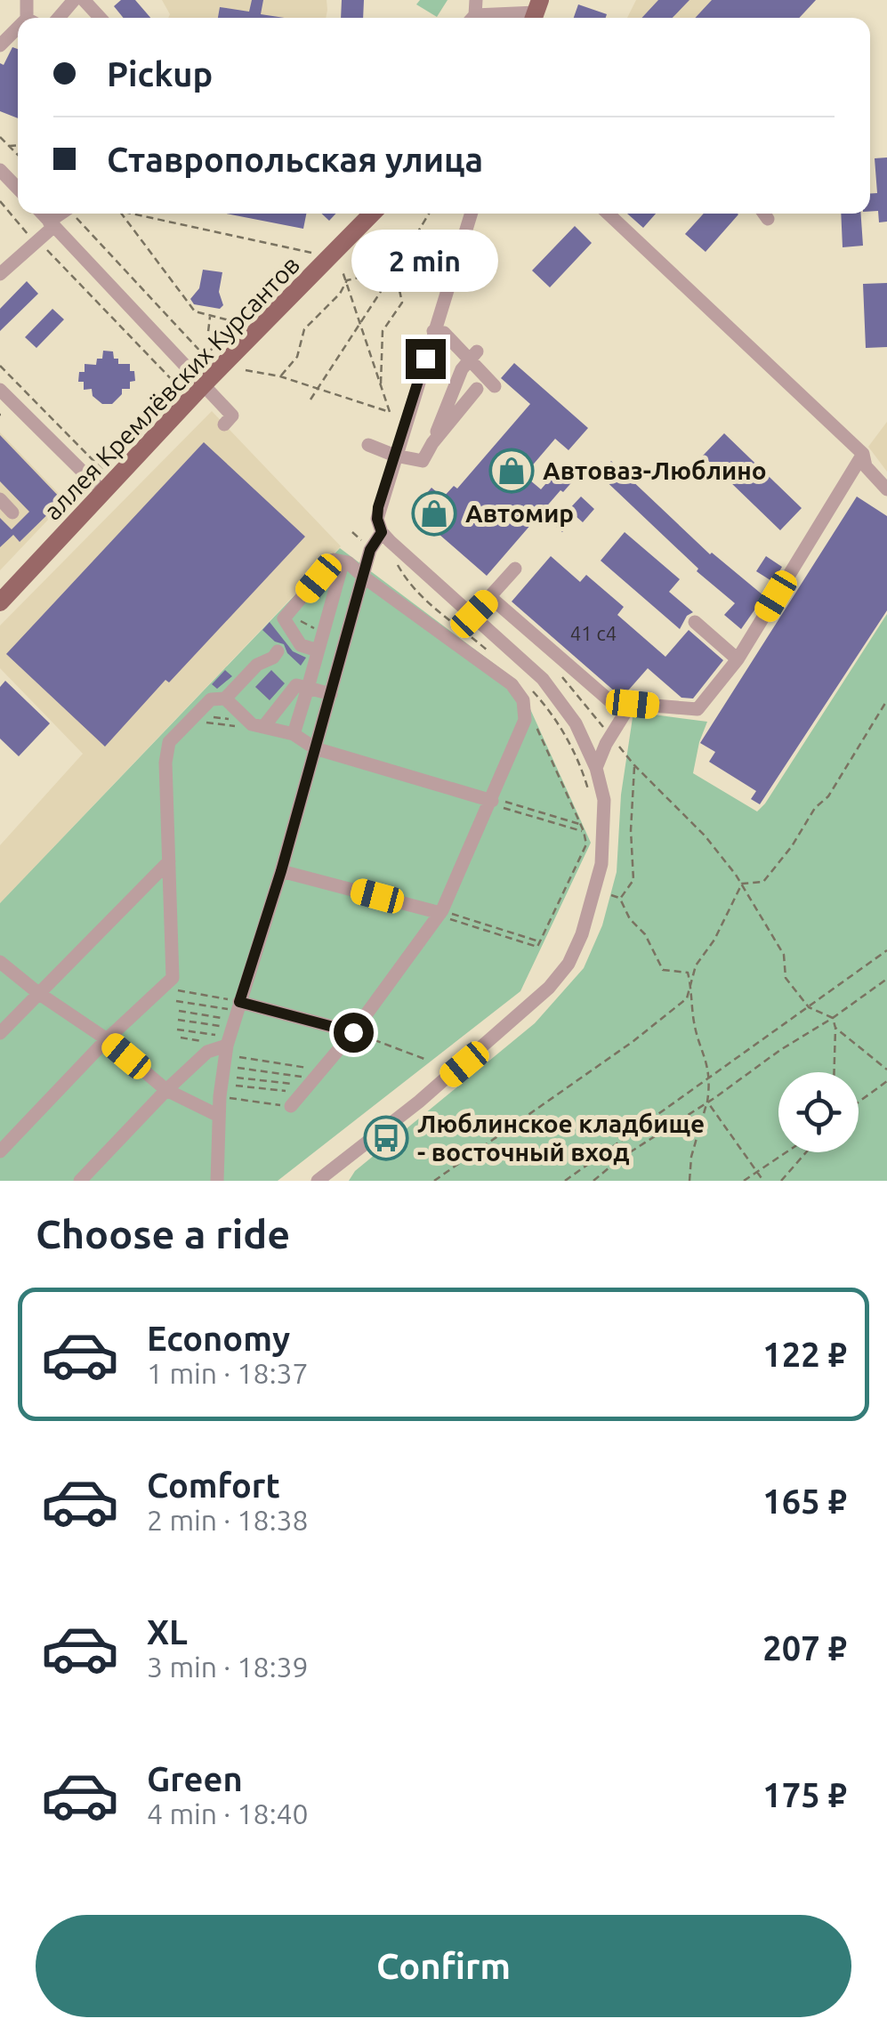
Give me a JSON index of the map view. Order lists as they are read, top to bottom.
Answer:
{
  "streets": {
    "main road": ["аллея Кремлёвских Курсантов"]
  },
  "places": {
    "shop": ["Автоваз-Люблино", "Автомир"],
    "bus stop": ["Люблинское кладбище - восточный вход"]
  },
  "house_numbers": ["41 с4"],
  "page": {
    "banner": ["Pickup", "Ставропольская улица"],
    "bubble": "2 min",
    "heading": "Choose a ride",
    "list": [
      {
        "name": "Economy",
        "note": "1 min · 18:37",
        "value": "122 ₽"
      },
      {
        "name": "Comfort",
        "note": "2 min · 18:38",
        "value": "165 ₽"
      },
      {
        "name": "XL",
        "note": "3 min · 18:39",
        "value": "207 ₽"
      },
      {
        "name": "Green",
        "note": "4 min · 18:40",
        "value": "175 ₽"
      }
    ],
    "buttons": "Confirm"
  }
}
